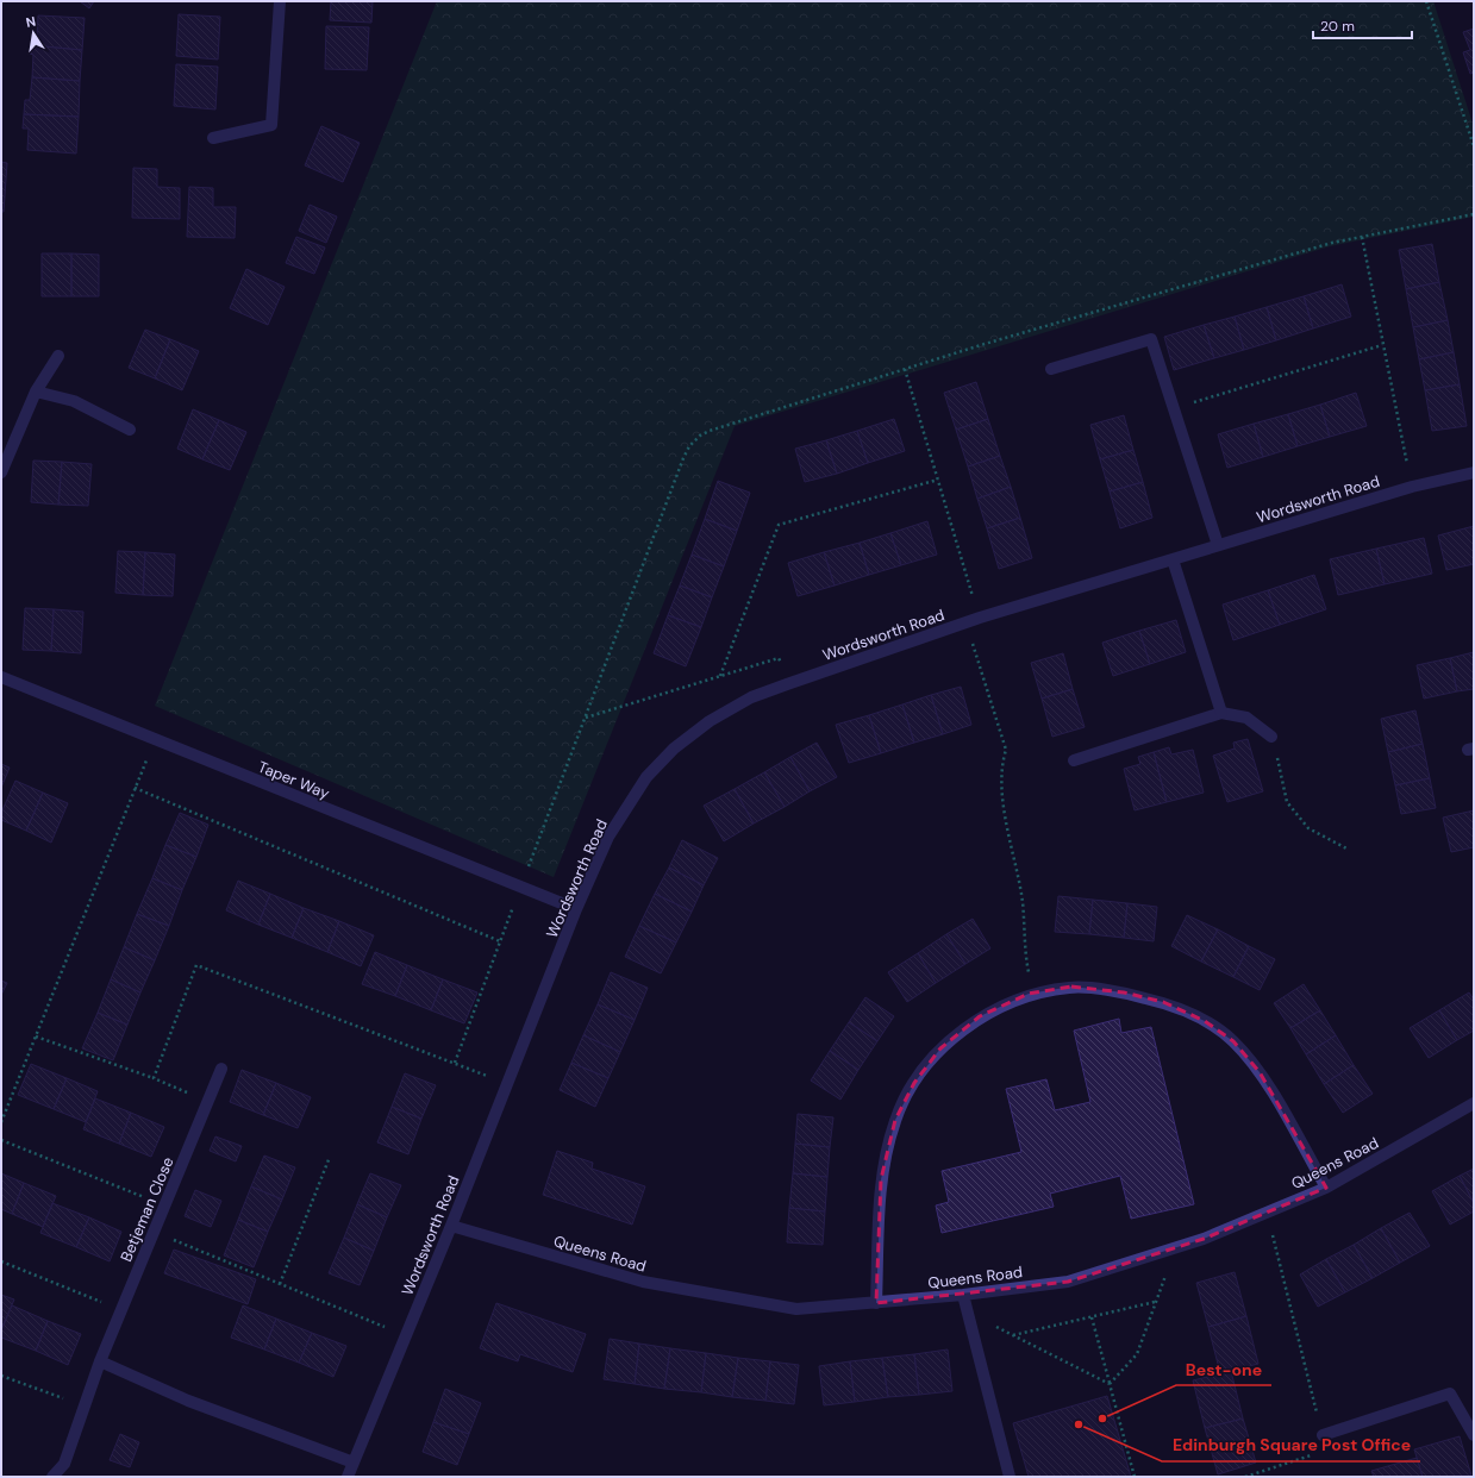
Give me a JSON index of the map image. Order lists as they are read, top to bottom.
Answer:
{
  "streets": {
    "street": [
      "Wordsworth Road",
      "Taper Way",
      "Queens Road",
      "Betjeman Close"
    ]
  },
  "crossings": [
    ["Wordsworth Road", "Taper Way"],
    ["Wordsworth Road", "Queens Road"]
  ],
  "places": ["Best-one", "Edinburgh Square Post Office"],
  "scale_bar": "20 m",
  "north": "top"
}
